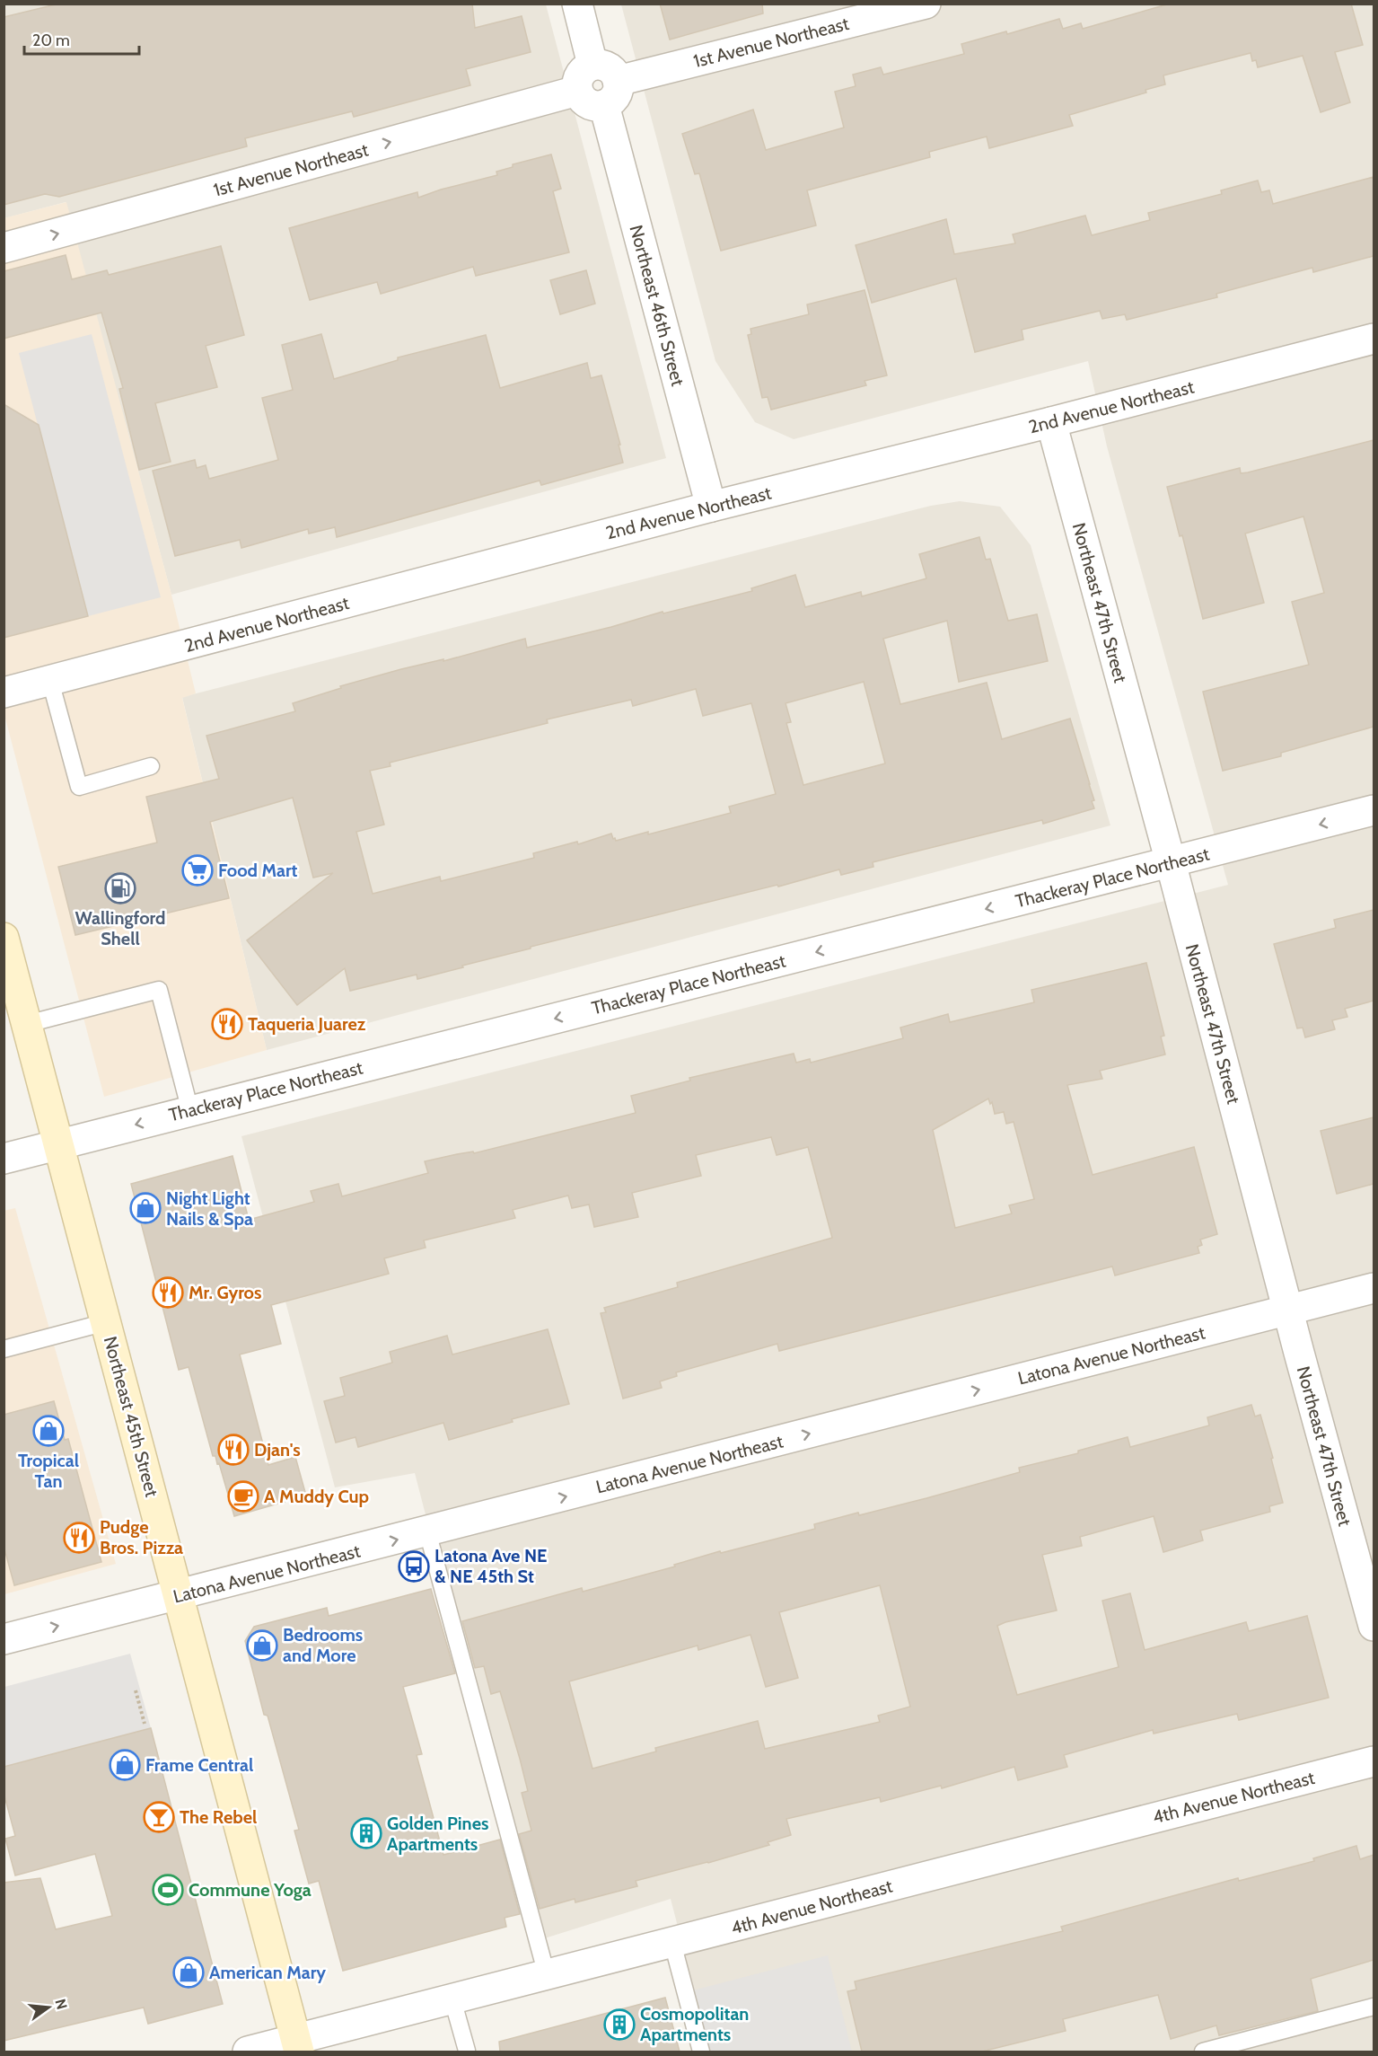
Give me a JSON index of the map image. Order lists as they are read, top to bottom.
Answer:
{
  "streets": {
    "main road": ["Northeast 45th Street"],
    "street": [
      "1st Avenue Northeast",
      "Northeast 46th Street",
      "2nd Avenue Northeast",
      "Northeast 47th Street",
      "Thackeray Place Northeast",
      "Latona Avenue Northeast",
      "4th Avenue Northeast"
    ]
  },
  "crossings": [
    ["1st Avenue Northeast", "Northeast 46th Street"],
    ["Northeast 46th Street", "2nd Avenue Northeast"],
    ["2nd Avenue Northeast", "Northeast 47th Street"],
    ["Northeast 47th Street", "Thackeray Place Northeast"],
    ["Northeast 47th Street", "Latona Avenue Northeast"],
    ["Thackeray Place Northeast", "Northeast 45th Street"],
    ["Latona Avenue Northeast", "Northeast 45th Street"],
    ["Northeast 45th Street", "4th Avenue Northeast"]
  ],
  "one_way": ["1st Avenue Northeast", "Thackeray Place Northeast", "Latona Avenue Northeast"],
  "places": {
    "supermarket": ["Food Mart"],
    "fuel station": ["Wallingford Shell"],
    "restaurant": [
      "Taqueria Juarez",
      "Mr. Gyros",
      "Djan's",
      "Pudge Bros. Pizza"
    ],
    "shop": [
      "Night Light Nails & Spa",
      "Tropical Tan",
      "Bedrooms and More",
      "Frame Central",
      "American Mary"
    ],
    "cafe": ["A Muddy Cup"],
    "bus stop": ["Latona Ave NE & NE 45th St"],
    "bar": ["The Rebel"],
    "building": ["Golden Pines Apartments", "Cosmopolitan Apartments"],
    "sports": ["Commune Yoga"]
  },
  "scale_bar": "20 m",
  "north": "right"
}
